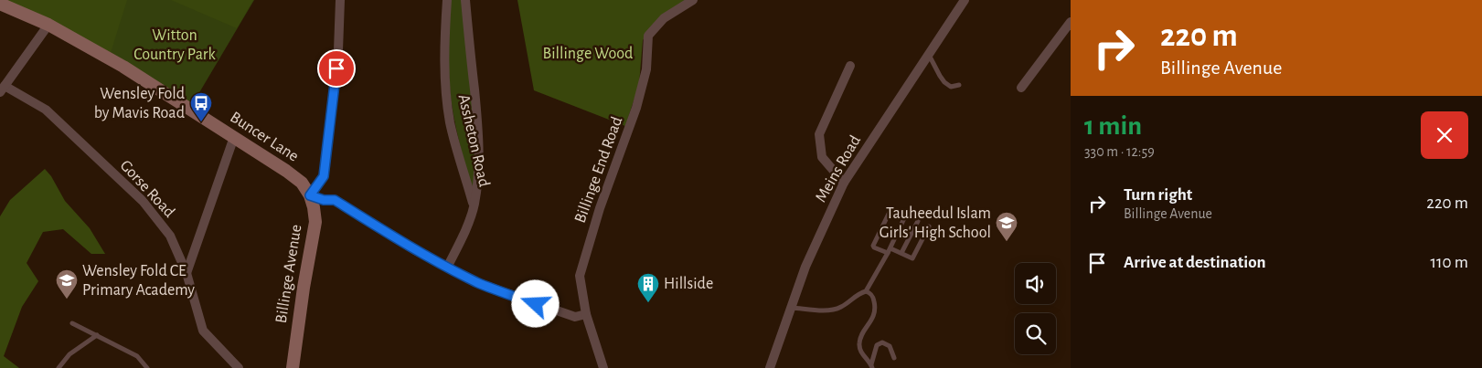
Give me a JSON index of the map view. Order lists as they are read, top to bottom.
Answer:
{
  "streets": {
    "main road": ["Buncer Lane", "Billinge Avenue"],
    "street": [
      "Assheton Road",
      "Meins Road",
      "Billinge End Road",
      "Gorse Road"
    ]
  },
  "crossings": [
    ["Buncer Lane", "Billinge Avenue"]
  ],
  "parks": ["Witton Country Park", "Billinge Wood"],
  "places": {
    "bus stop": ["Wensley Fold by Mavis Road"],
    "school or university": ["Tauheedul Islam Girls' High School", "Wensley Fold CE Primary Academy"],
    "building": ["Hillside"]
  },
  "page": {
    "turn": ["220 m", "Billinge Avenue"],
    "heading": ["1 min", "330 m · 12:59"],
    "list": [
      {
        "name": "Turn right",
        "note": "Billinge Avenue",
        "value": "220 m"
      },
      {
        "name": "Arrive at destination",
        "value": "110 m"
      }
    ]
  }
}
